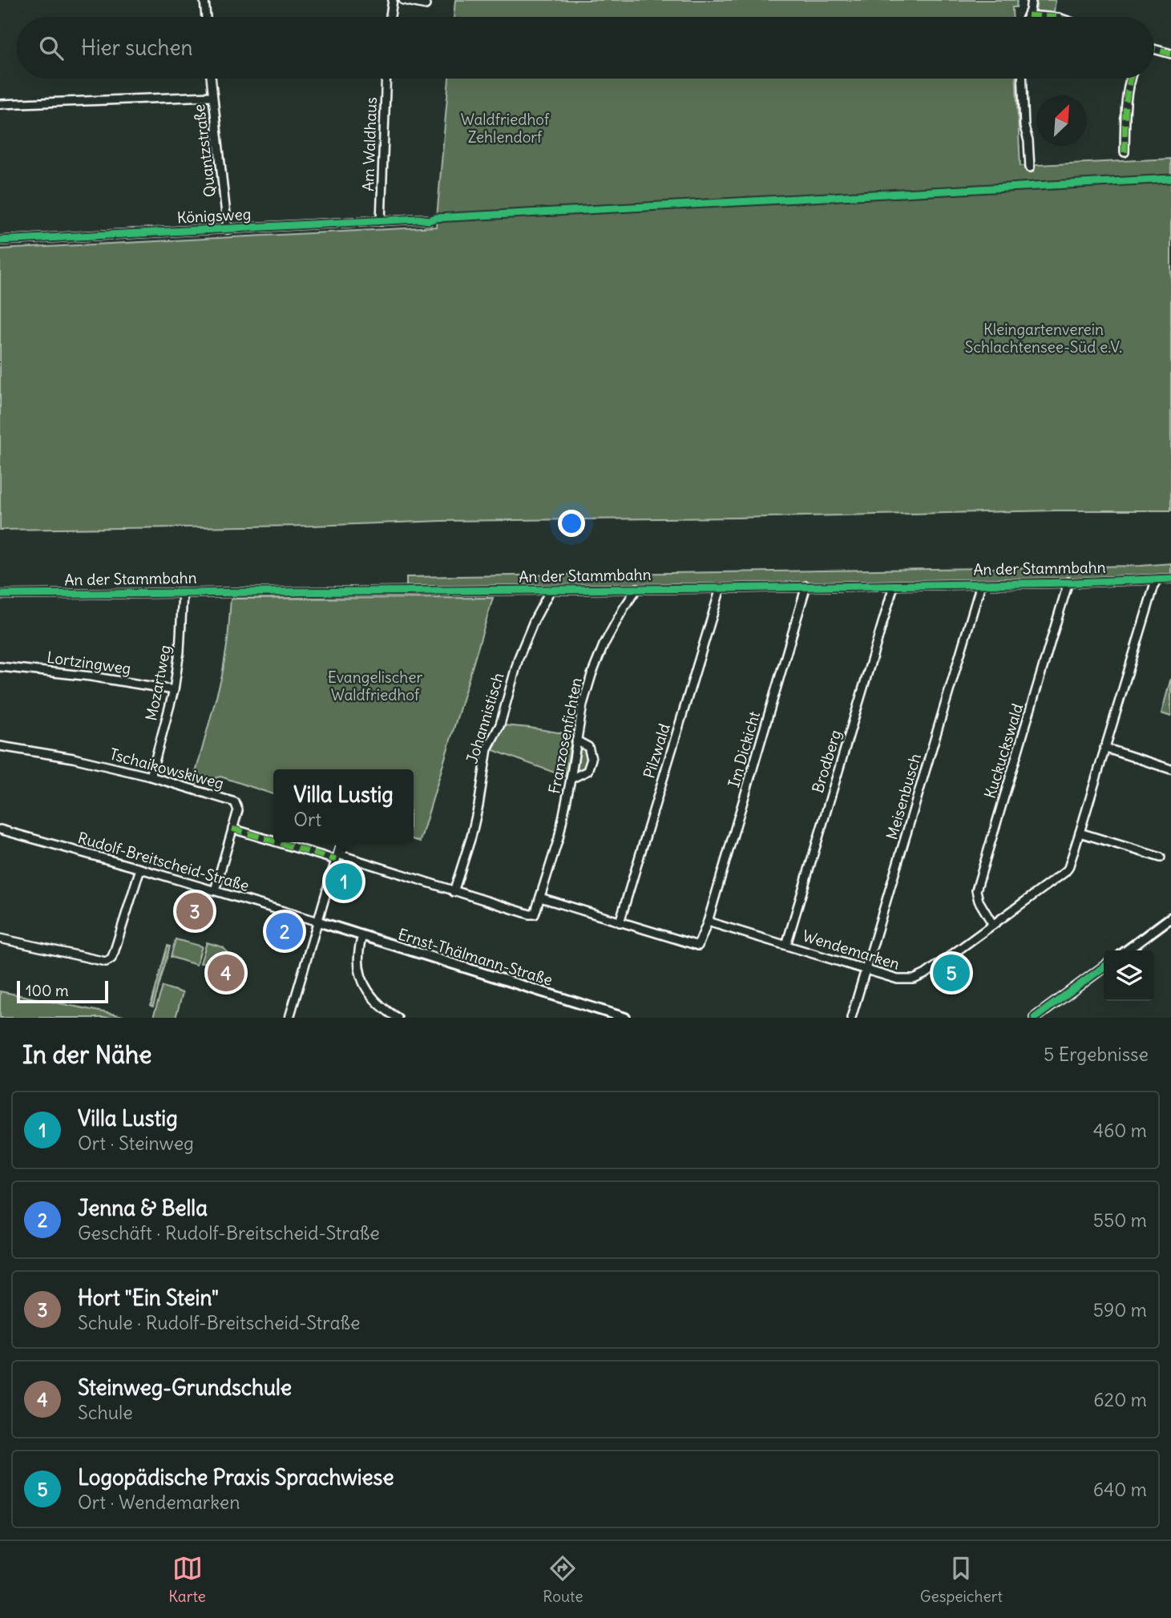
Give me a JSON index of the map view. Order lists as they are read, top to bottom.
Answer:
{
  "streets": {
    "street": [
      "Am Waldhaus",
      "Quantzstraße",
      "Königsweg",
      "An der Stammbahn",
      "Lortzingweg",
      "Mozartweg",
      "Johannistisch",
      "Franzosenfichten",
      "Im Dickicht",
      "Pilzwald",
      "Kuckuckswald",
      "Brodberg",
      "Tschaikowskiweg",
      "Meisenbusch",
      "Rudolf-Breitscheid-Straße",
      "Wendemarken",
      "Ernst-Thälmann-Straße"
    ]
  },
  "crossings": [
    ["Am Waldhaus", "Königsweg"],
    ["Quantzstraße", "Königsweg"],
    ["An der Stammbahn", "Mozartweg"],
    ["An der Stammbahn", "Johannistisch"],
    ["An der Stammbahn", "Franzosenfichten"],
    ["An der Stammbahn", "Im Dickicht"],
    ["An der Stammbahn", "Pilzwald"],
    ["An der Stammbahn", "Kuckuckswald"],
    ["An der Stammbahn", "Brodberg"],
    ["An der Stammbahn", "Meisenbusch"],
    ["An der Stammbahn", "Wendemarken"],
    ["Lortzingweg", "Mozartweg"],
    ["Mozartweg", "Tschaikowskiweg"],
    ["Im Dickicht", "Wendemarken"],
    ["Kuckuckswald", "Wendemarken"],
    ["Brodberg", "Wendemarken"],
    ["Tschaikowskiweg", "Rudolf-Breitscheid-Straße"],
    ["Meisenbusch", "Wendemarken"],
    ["Rudolf-Breitscheid-Straße", "Ernst-Thälmann-Straße"]
  ],
  "parks": ["Waldfriedhof Zehlendorf", "Kleingartenverein Schlachtensee-Süd e.V.", "Evangelischer Waldfriedhof"],
  "scale_bar": "100 m",
  "north": "top right",
  "page": {
    "search": "Hier suchen",
    "popup": ["Villa Lustig", "Ort"],
    "pins": [
      "1",
      "3",
      "2",
      "4",
      "5"
    ],
    "scale": "100 m",
    "heading": ["In der Nähe", "5 Ergebnisse"],
    "list": [
      {
        "mark": "1",
        "name": "Villa Lustig",
        "note": "Ort · Steinweg",
        "value": "460 m"
      },
      {
        "mark": "2",
        "name": "Jenna & Bella",
        "note": "Geschäft · Rudolf-Breitscheid-Straße",
        "value": "550 m"
      },
      {
        "mark": "3",
        "name": "Hort \"Ein Stein\"",
        "note": "Schule · Rudolf-Breitscheid-Straße",
        "value": "590 m"
      },
      {
        "mark": "4",
        "name": "Steinweg-Grundschule",
        "note": "Schule",
        "value": "620 m"
      },
      {
        "mark": "5",
        "name": "Logopädische Praxis Sprachwiese",
        "note": "Ort · Wendemarken",
        "value": "640 m"
      }
    ],
    "nav": ["Karte", "Route", "Gespeichert"]
  }
}
